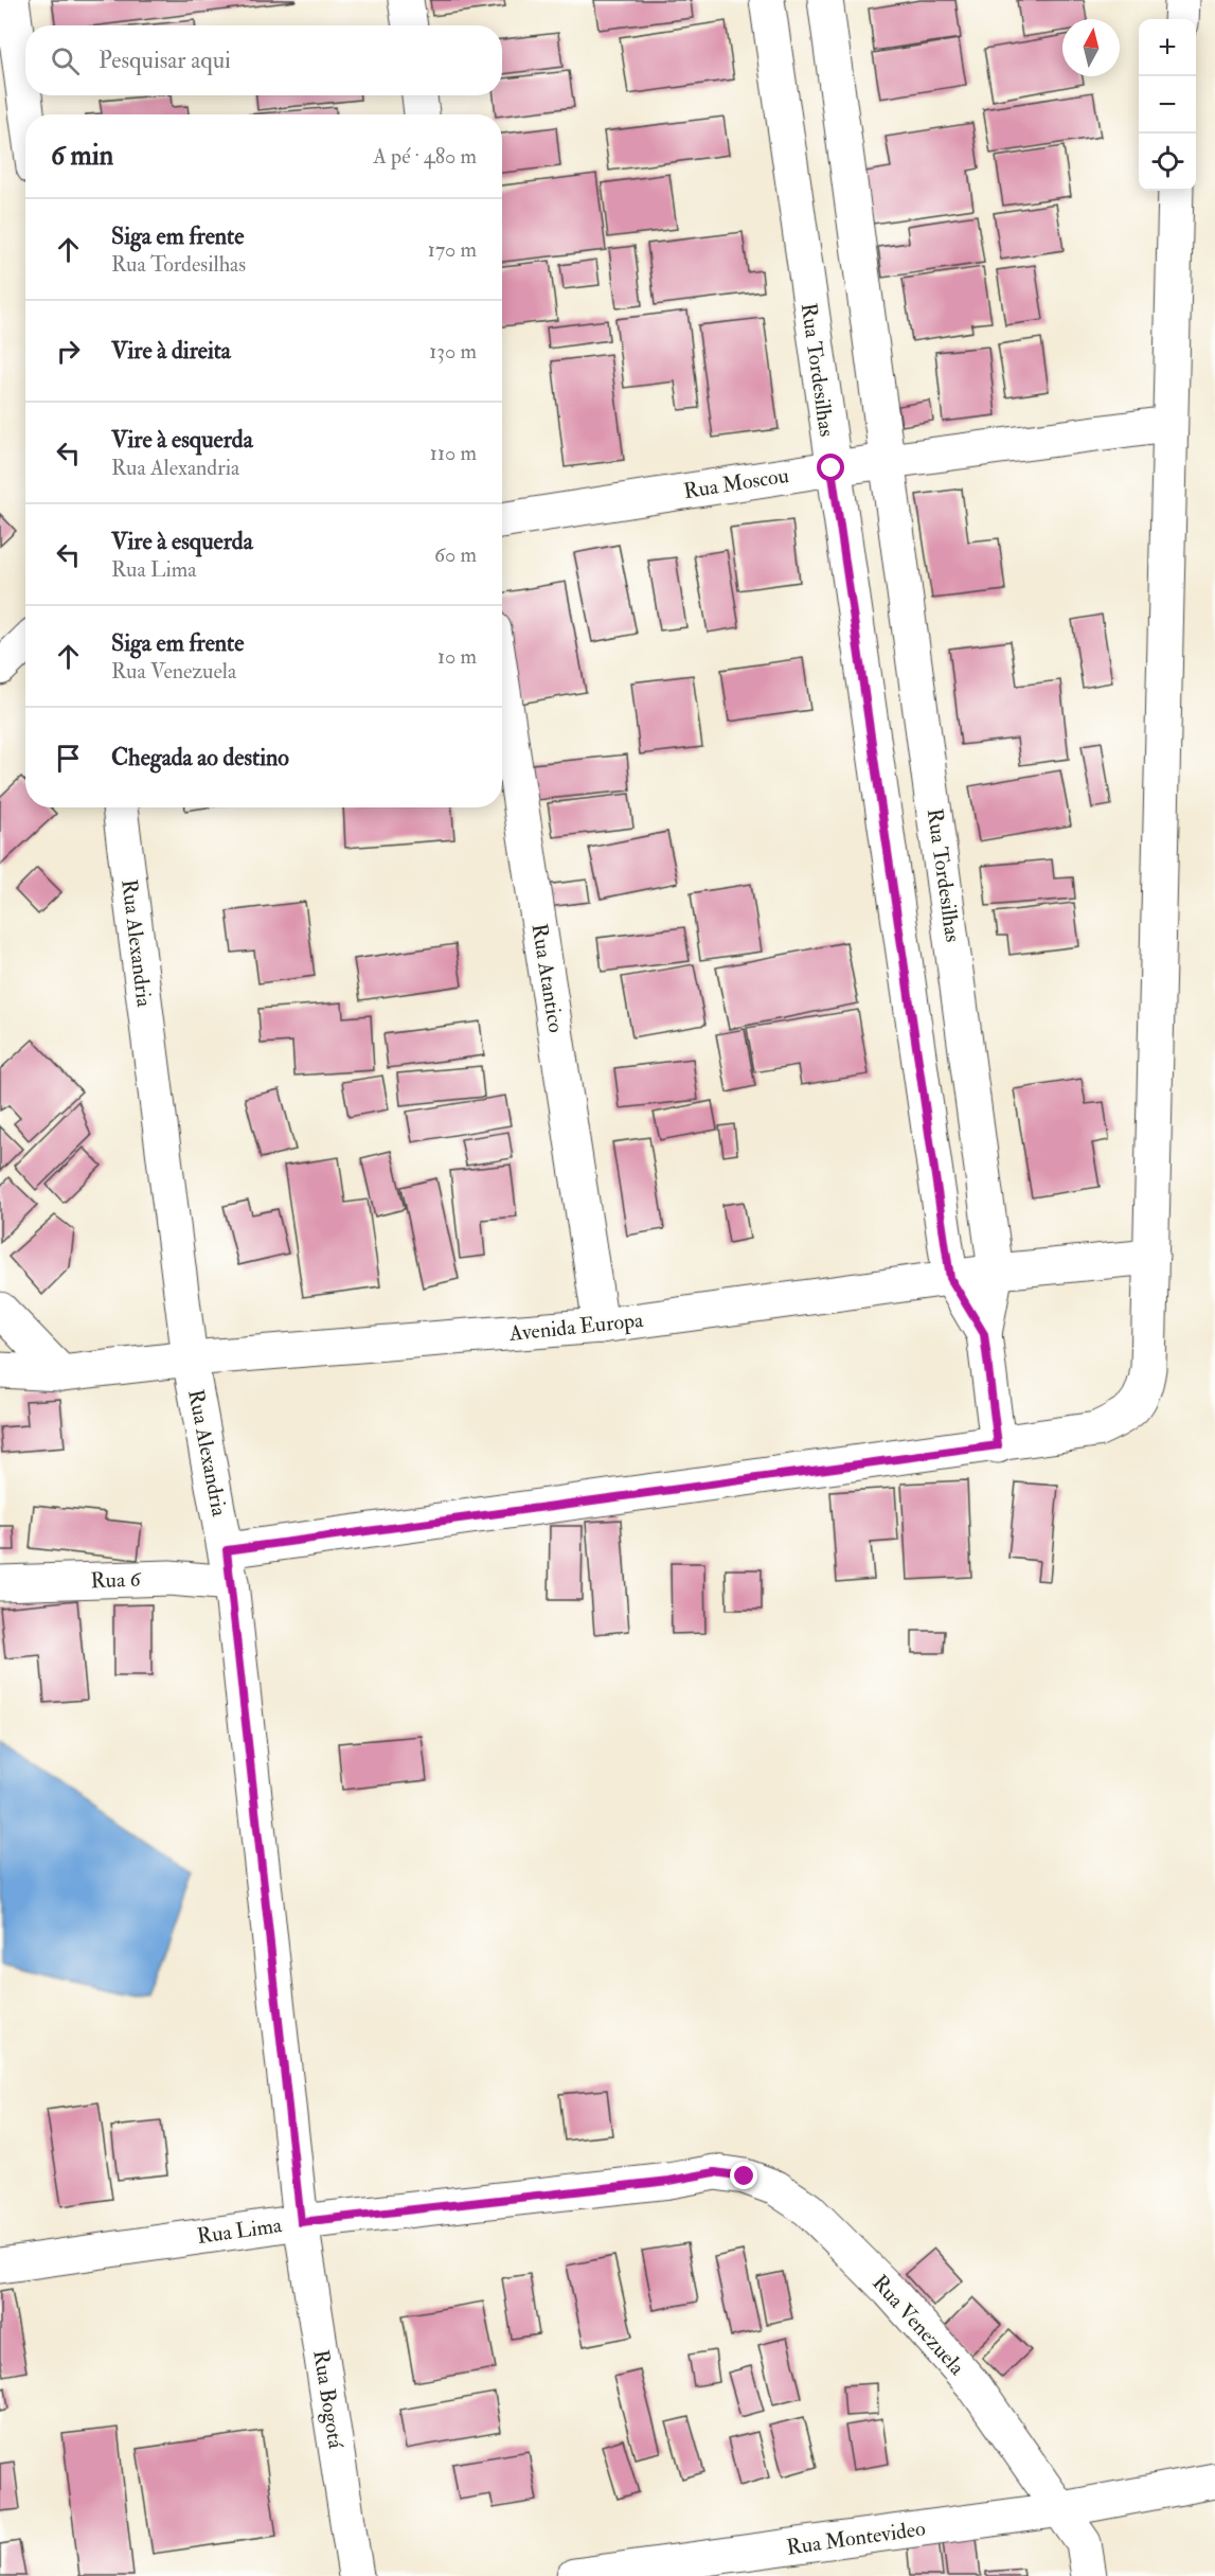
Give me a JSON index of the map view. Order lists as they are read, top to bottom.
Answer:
{
  "streets": {
    "street": [
      "Rua Tordesilhas",
      "Rua Moscou",
      "Rua Alexandria",
      "Rua Atantico",
      "Avenida Europa",
      "Rua 6",
      "Rua Lima",
      "Rua Venezuela",
      "Rua Bogotá",
      "Rua Montevideo"
    ]
  },
  "crossings": [
    ["Rua Tordesilhas", "Rua Moscou"],
    ["Rua Tordesilhas", "Avenida Europa"],
    ["Rua Tordesilhas", "Rua 6"],
    ["Rua Moscou", "Rua 6"],
    ["Rua Alexandria", "Avenida Europa"],
    ["Rua Alexandria", "Rua 6"],
    ["Rua Alexandria", "Rua Lima"],
    ["Rua Alexandria", "Rua Bogotá"],
    ["Rua Atantico", "Avenida Europa"],
    ["Avenida Europa", "Rua 6"],
    ["Rua Lima", "Rua Venezuela"],
    ["Rua Lima", "Rua Bogotá"],
    ["Rua Venezuela", "Rua Montevideo"]
  ],
  "north": "top",
  "page": {
    "map_buttons": ["+", "−"],
    "search": "Pesquisar aqui",
    "heading": ["6 min", "A pé · 480 m"],
    "list": [
      ["Siga em frente", "Rua Tordesilhas", "170 m"],
      ["Vire à direita", "130 m"],
      ["Vire à esquerda", "Rua Alexandria", "110 m"],
      ["Vire à esquerda", "Rua Lima", "60 m"],
      ["Siga em frente", "Rua Venezuela", "10 m"],
      "Chegada ao destino"
    ]
  }
}
